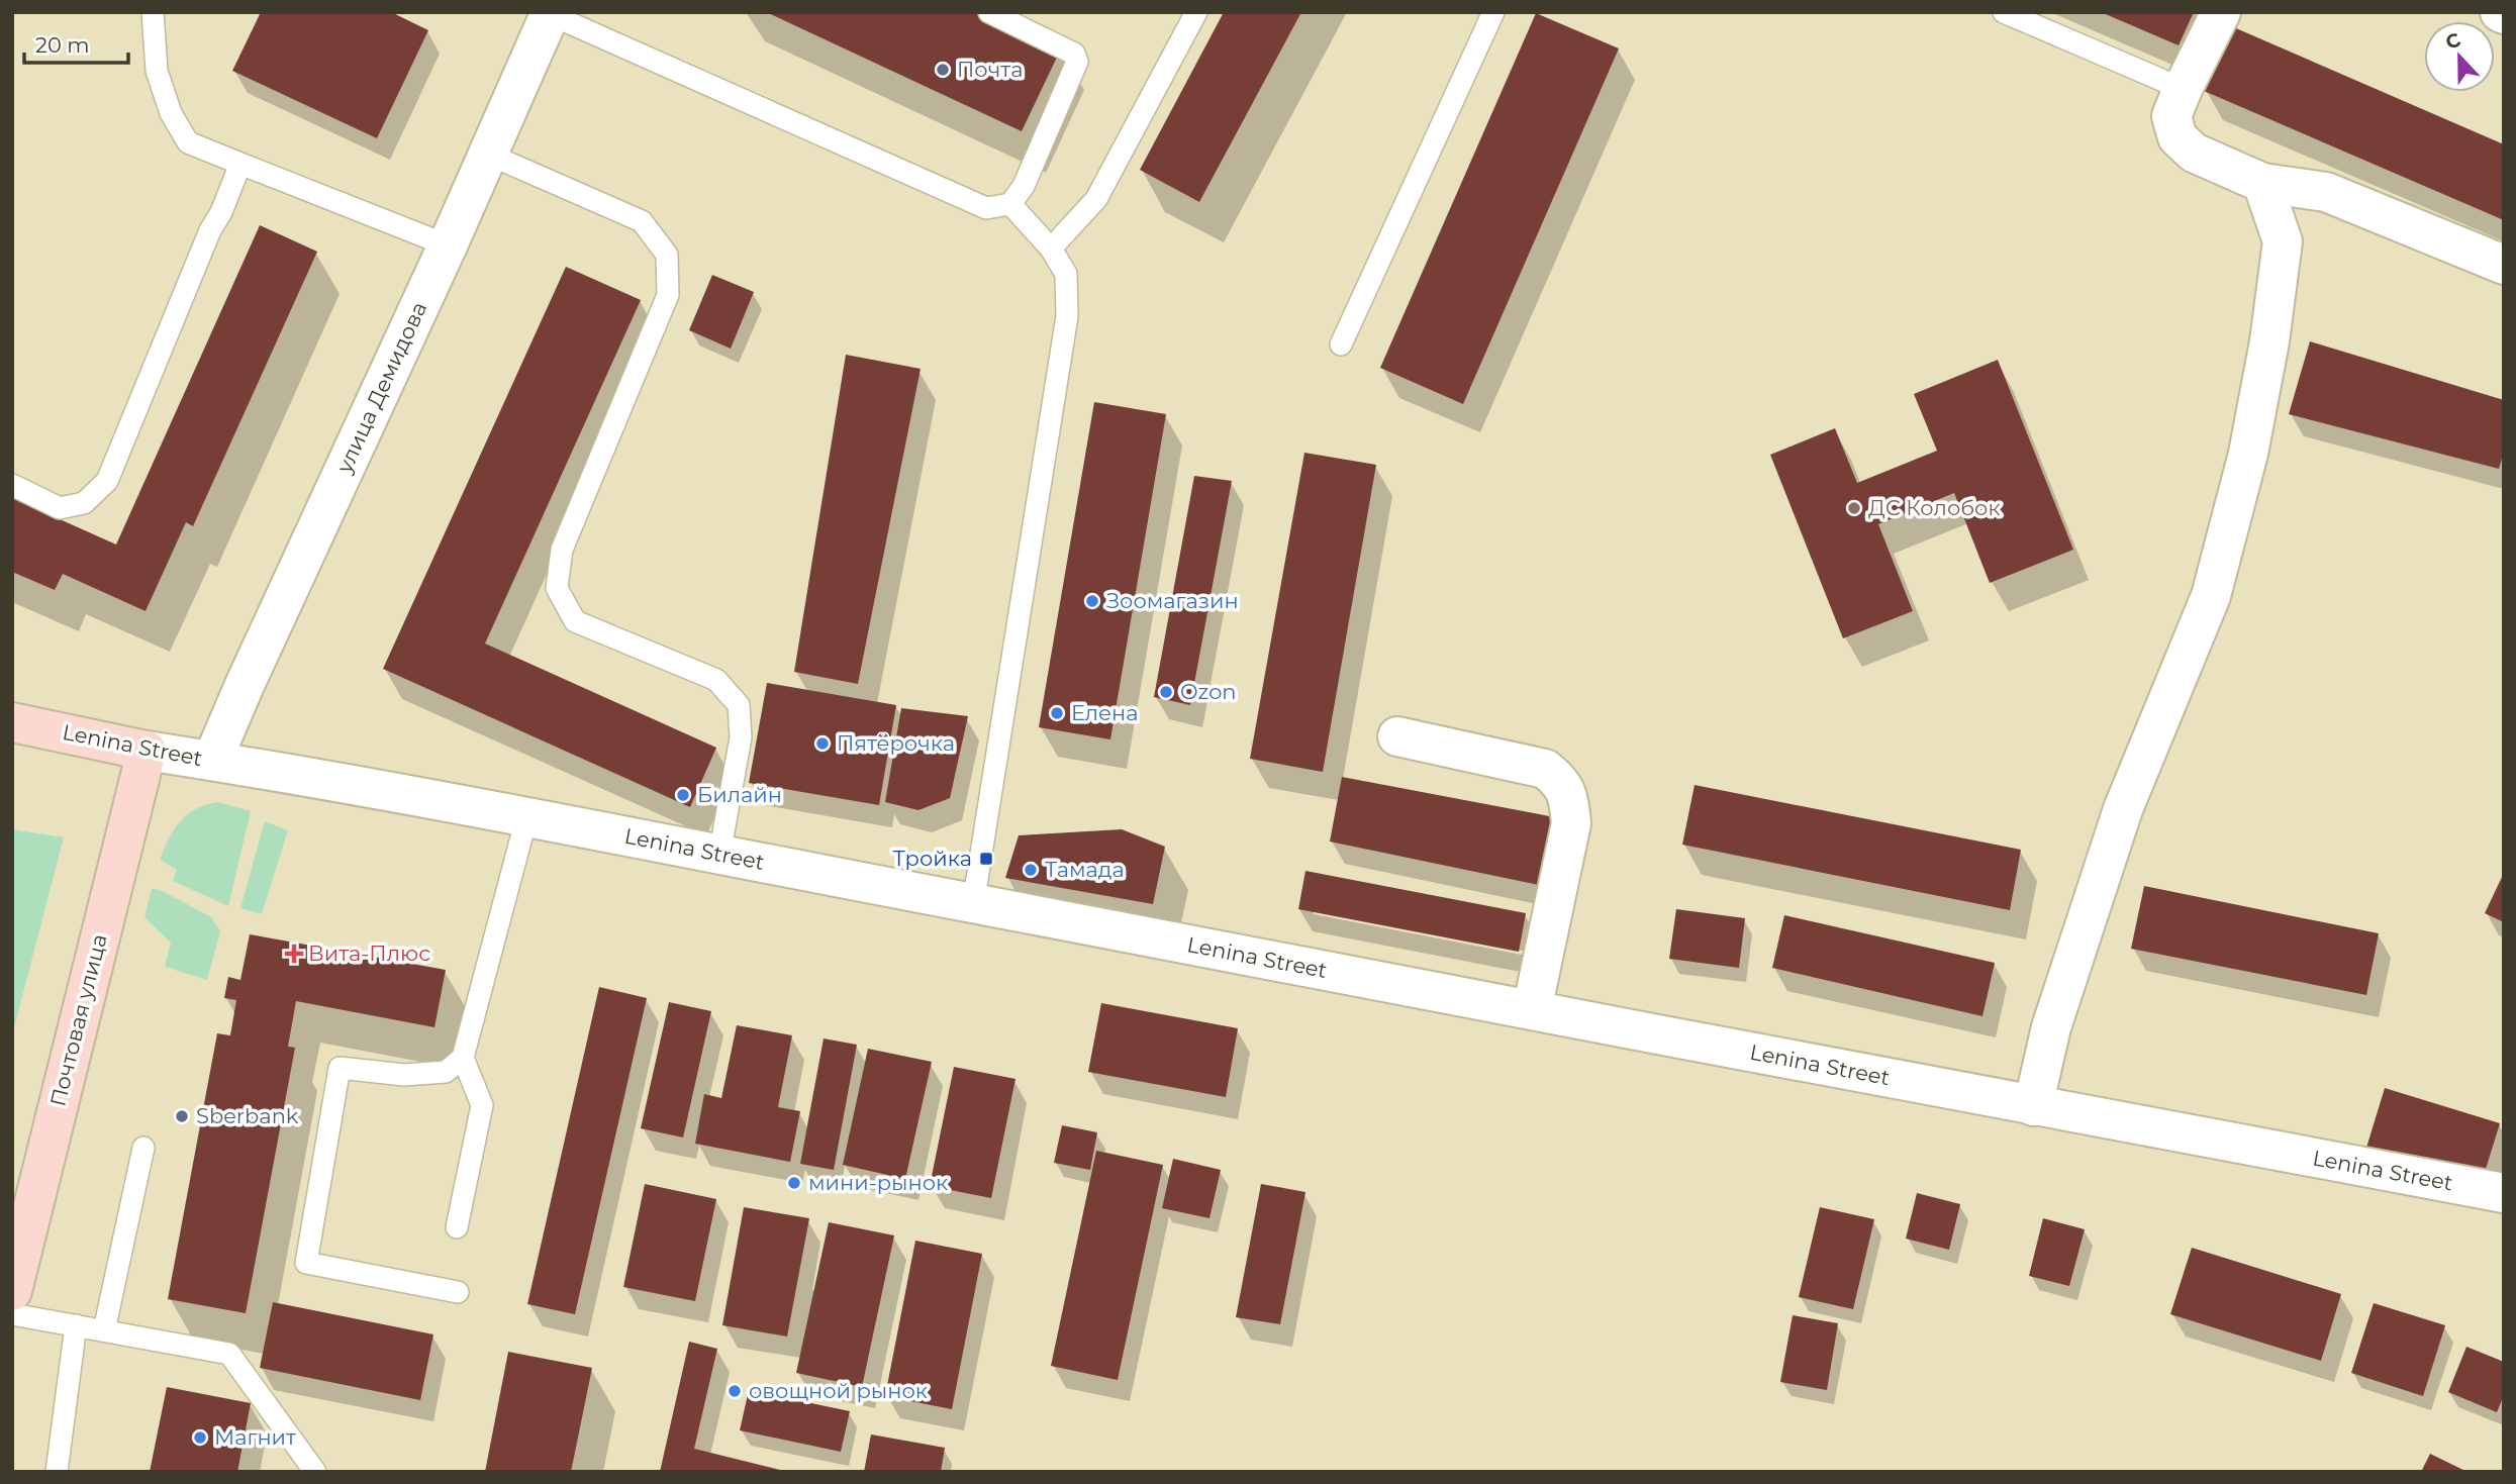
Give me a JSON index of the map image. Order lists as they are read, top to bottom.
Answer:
{
  "streets": {
    "main road": ["Lenina Street", "Почтовая улица"],
    "street": ["улица Демидова"]
  },
  "crossings": [
    ["улица Демидова", "Lenina Street"],
    ["Lenina Street", "Почтовая улица"]
  ],
  "places": {
    "other": [
      "Почта",
      "ДС Колобок",
      "Зоомагазин",
      "Ozon",
      "Елена",
      "Пятёрочка",
      "Билайн",
      "Тамада",
      "Sberbank",
      "мини-рынок",
      "овощной рынок",
      "Магнит"
    ],
    "transit": ["Тройка"],
    "health": ["Вита-Плюс"]
  },
  "scale_bar": "20 m",
  "north": "top"
}
